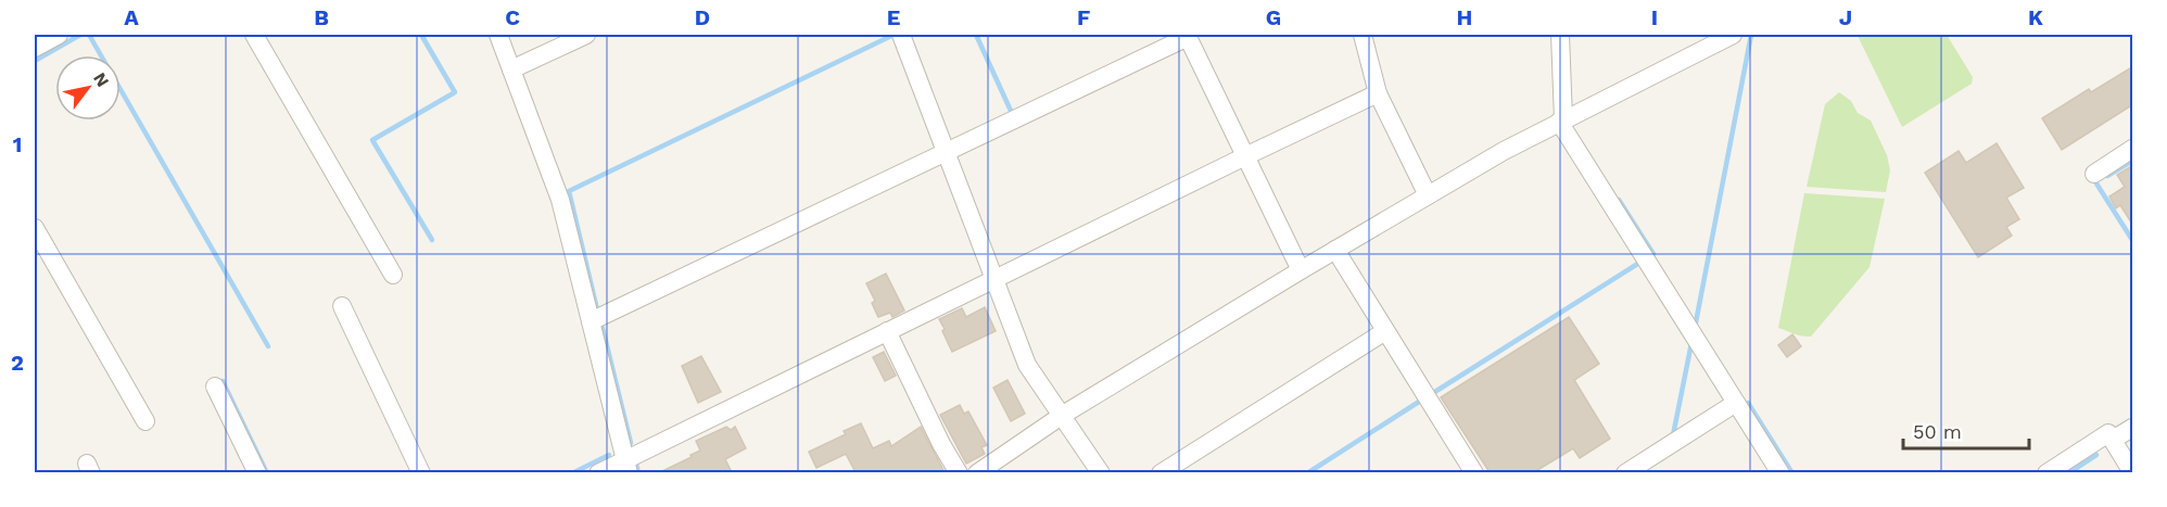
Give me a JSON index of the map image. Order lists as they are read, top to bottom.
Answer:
{
  "scale_bar": "50 m",
  "north": "top right",
  "grid": {
    "columns": [
      "A",
      "B",
      "C",
      "D",
      "E",
      "F",
      "G",
      "H",
      "I",
      "J",
      "K"
    ],
    "rows": ["1", "2"]
  }
}
